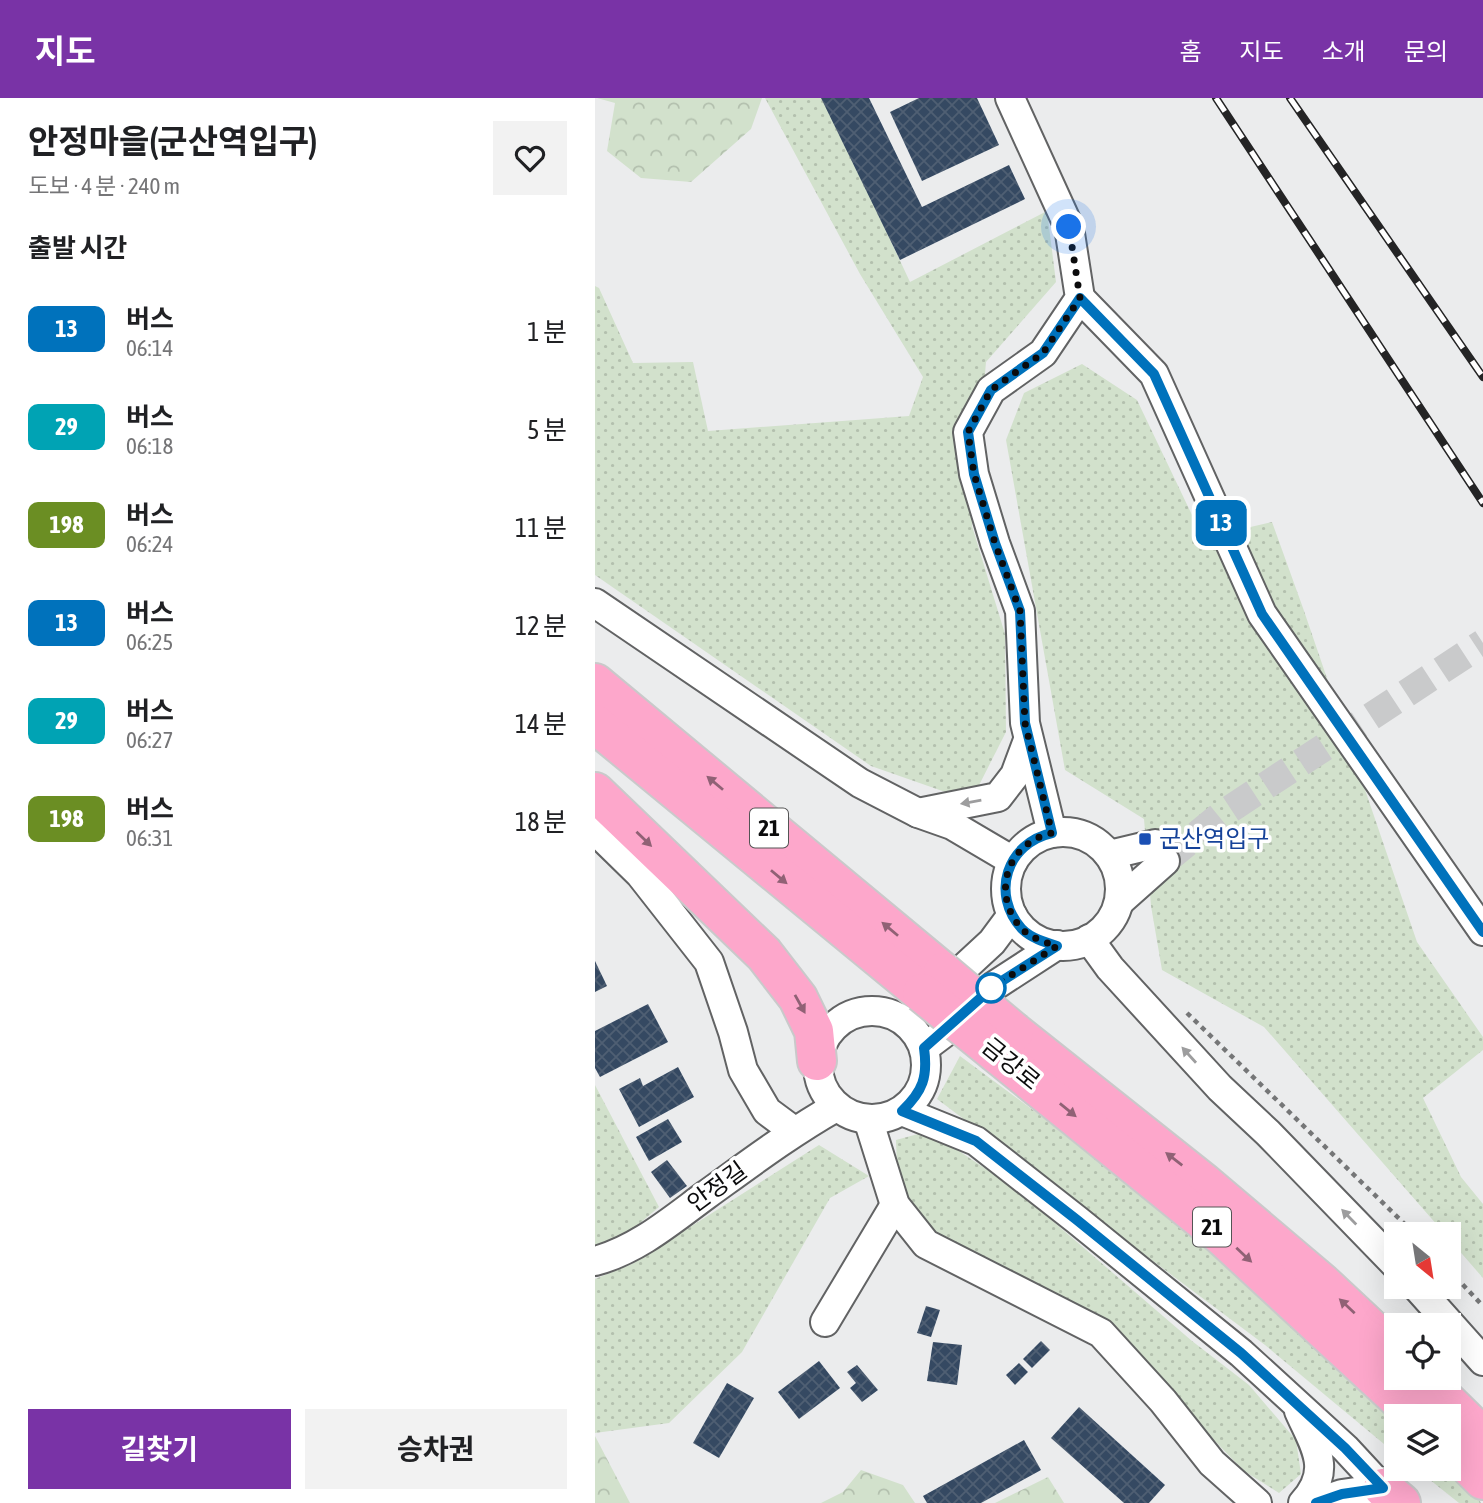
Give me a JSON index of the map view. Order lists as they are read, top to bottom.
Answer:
{
  "streets": {
    "highway": ["21", "금강로"],
    "street": ["안정길"]
  },
  "places": {
    "transit": ["군산역입구"]
  },
  "lines": ["bus line 13"],
  "north": "bottom right",
  "page": {
    "header": "지도",
    "nav": [
      "홈",
      "지도",
      "소개",
      "문의"
    ],
    "heading": [
      ["안정마을(군산역입구)", "도보 · 4 분 · 240 m"],
      "출발 시간"
    ],
    "on_map": "13",
    "list": [
      {
        "mark": "13",
        "name": "버스",
        "note": "06:14",
        "value": "1 분"
      },
      {
        "mark": "29",
        "name": "버스",
        "note": "06:18",
        "value": "5 분"
      },
      {
        "mark": "198",
        "name": "버스",
        "note": "06:24",
        "value": "11 분"
      },
      {
        "mark": "13",
        "name": "버스",
        "note": "06:25",
        "value": "12 분"
      },
      {
        "mark": "29",
        "name": "버스",
        "note": "06:27",
        "value": "14 분"
      },
      {
        "mark": "198",
        "name": "버스",
        "note": "06:31",
        "value": "18 분"
      }
    ],
    "buttons": ["길찾기", "승차권"]
  }
}
